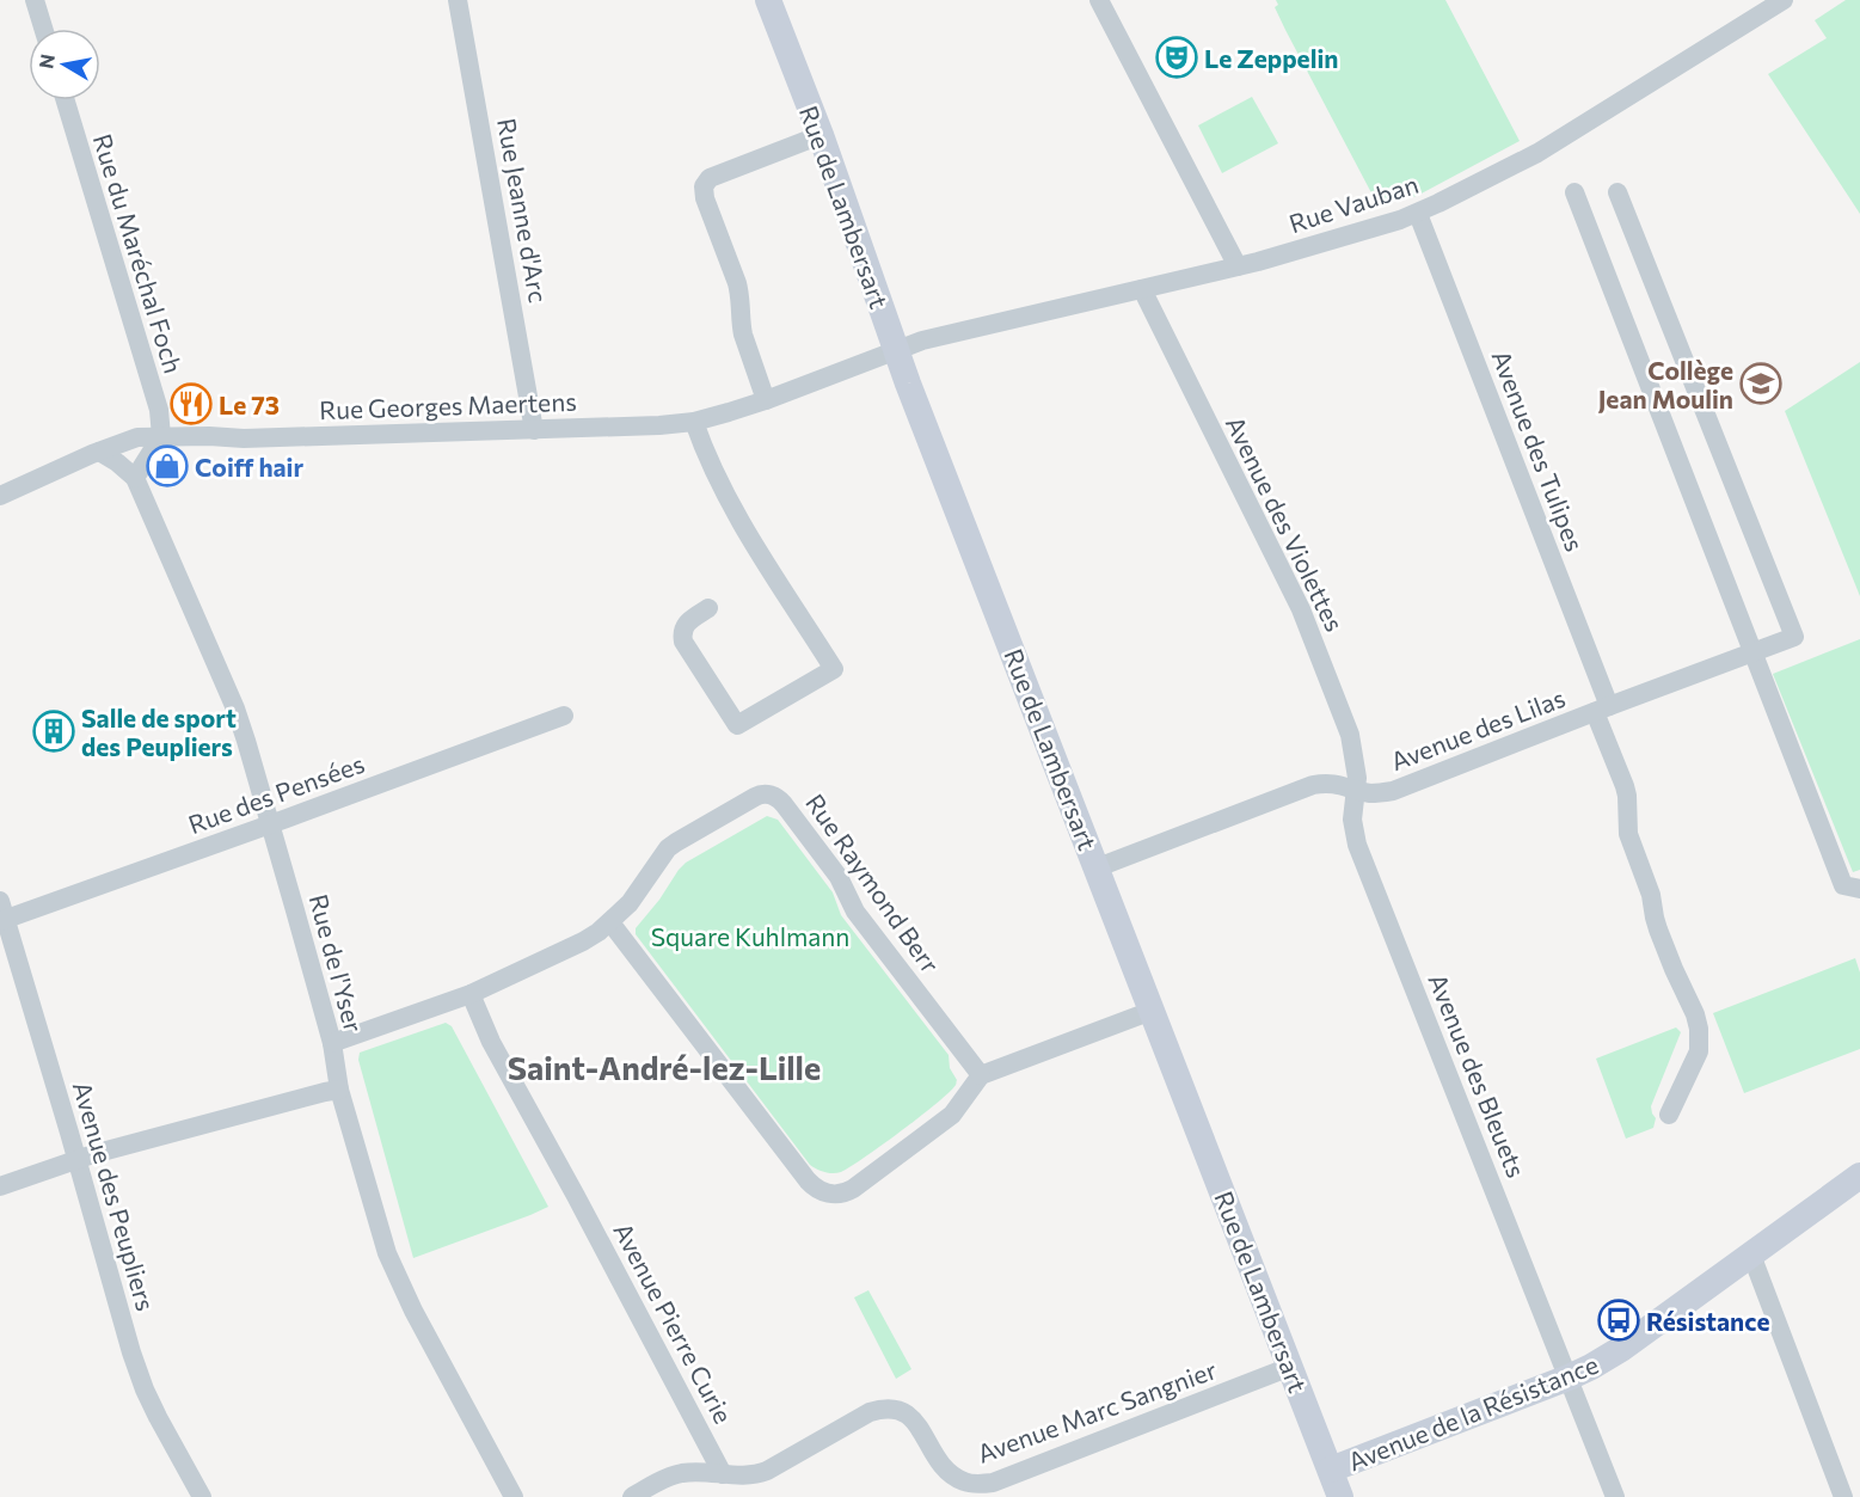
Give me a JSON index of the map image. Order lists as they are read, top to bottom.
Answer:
{
  "streets": {
    "street": [
      "Rue Vauban",
      "Rue de Lambersart",
      "Rue Jeanne d'Arc",
      "Rue du Maréchal Foch",
      "Rue Georges Maertens",
      "Avenue des Tulipes",
      "Avenue des Violettes",
      "Avenue des Lilas",
      "Rue des Pensées",
      "Rue Raymond Berr",
      "Rue de l'Yser",
      "Avenue des Bleuets",
      "Avenue des Peupliers",
      "Avenue Pierre Curie",
      "Avenue Marc Sangnier",
      "Avenue de la Résistance"
    ]
  },
  "crossings": [
    ["Rue Vauban", "Rue de Lambersart"],
    ["Rue Vauban", "Rue Georges Maertens"],
    ["Rue Vauban", "Avenue des Tulipes"],
    ["Rue Vauban", "Avenue des Violettes"],
    ["Rue de Lambersart", "Rue Georges Maertens"],
    ["Rue de Lambersart", "Avenue des Lilas"],
    ["Rue de Lambersart", "Avenue Marc Sangnier"],
    ["Rue de Lambersart", "Avenue de la Résistance"],
    ["Rue Jeanne d'Arc", "Rue Georges Maertens"],
    ["Rue du Maréchal Foch", "Rue Georges Maertens"],
    ["Rue Georges Maertens", "Rue de l'Yser"],
    ["Avenue des Tulipes", "Avenue des Lilas"],
    ["Avenue des Violettes", "Avenue des Lilas"],
    ["Avenue des Violettes", "Avenue des Bleuets"],
    ["Avenue des Lilas", "Avenue des Bleuets"],
    ["Rue des Pensées", "Rue de l'Yser"],
    ["Rue des Pensées", "Avenue des Peupliers"],
    ["Rue Raymond Berr", "Rue de l'Yser"],
    ["Rue Raymond Berr", "Avenue Pierre Curie"],
    ["Avenue des Bleuets", "Avenue de la Résistance"],
    ["Avenue Pierre Curie", "Avenue Marc Sangnier"]
  ],
  "districts": ["Saint-André-lez-Lille"],
  "parks": ["Square Kuhlmann"],
  "places": {
    "theatre": ["Le Zeppelin"],
    "school or university": ["Collège Jean Moulin"],
    "restaurant": ["Le 73"],
    "shop": ["Coiff hair"],
    "building": ["Salle de sport des Peupliers"],
    "bus stop": ["Résistance"]
  },
  "north": "left"
}
